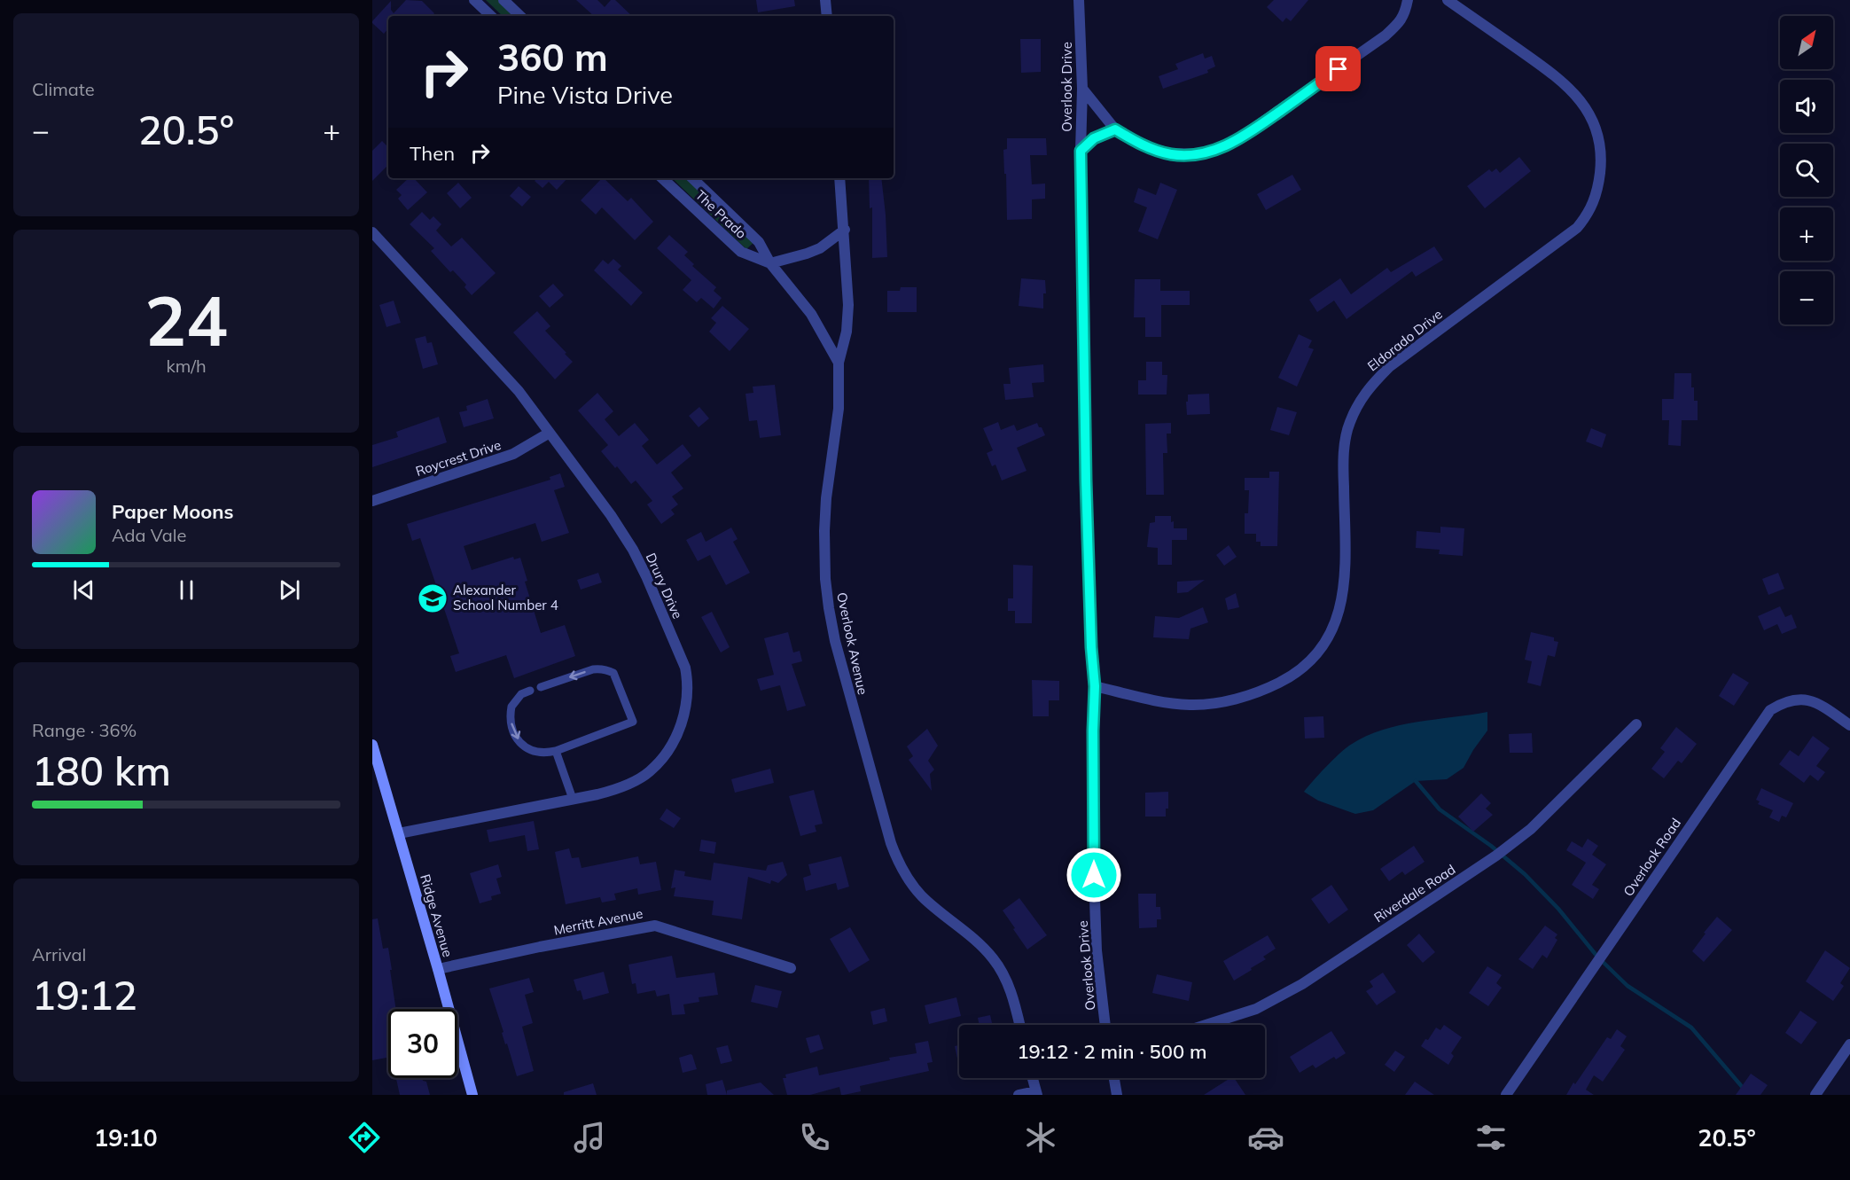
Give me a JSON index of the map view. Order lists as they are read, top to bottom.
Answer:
{
  "streets": {
    "street": [
      "Overlook Drive",
      "The Prado",
      "Eldorado Drive",
      "Roycrest Drive",
      "Drury Drive",
      "Overlook Avenue",
      "Overlook Road",
      "Riverdale Road",
      "Ridge Avenue",
      "Merritt Avenue"
    ]
  },
  "crossings": [
    ["Overlook Drive", "Eldorado Drive"],
    ["The Prado", "Overlook Avenue"],
    ["Roycrest Drive", "Drury Drive"],
    ["Drury Drive", "Ridge Avenue"],
    ["Ridge Avenue", "Merritt Avenue"]
  ],
  "places": {
    "school or university": ["Alexander School Number 4"]
  },
  "north": "top right",
  "page": {
    "tile": [
      "Climate",
      ["24", "km/h"],
      ["Range · 36%", "180 km"],
      ["Arrival", "19:12"]
    ],
    "map_buttons": ["+", "−"],
    "turn": ["360 m", "Pine Vista Drive"],
    "heat": ["−", "20.5°", "+"],
    "then": "Then",
    "song": ["Paper Moons", "Ada Vale"],
    "limit": "30",
    "trip": "19:12 · 2 min · 500 m",
    "tabs": ["19:10", "20.5°"]
  }
}
